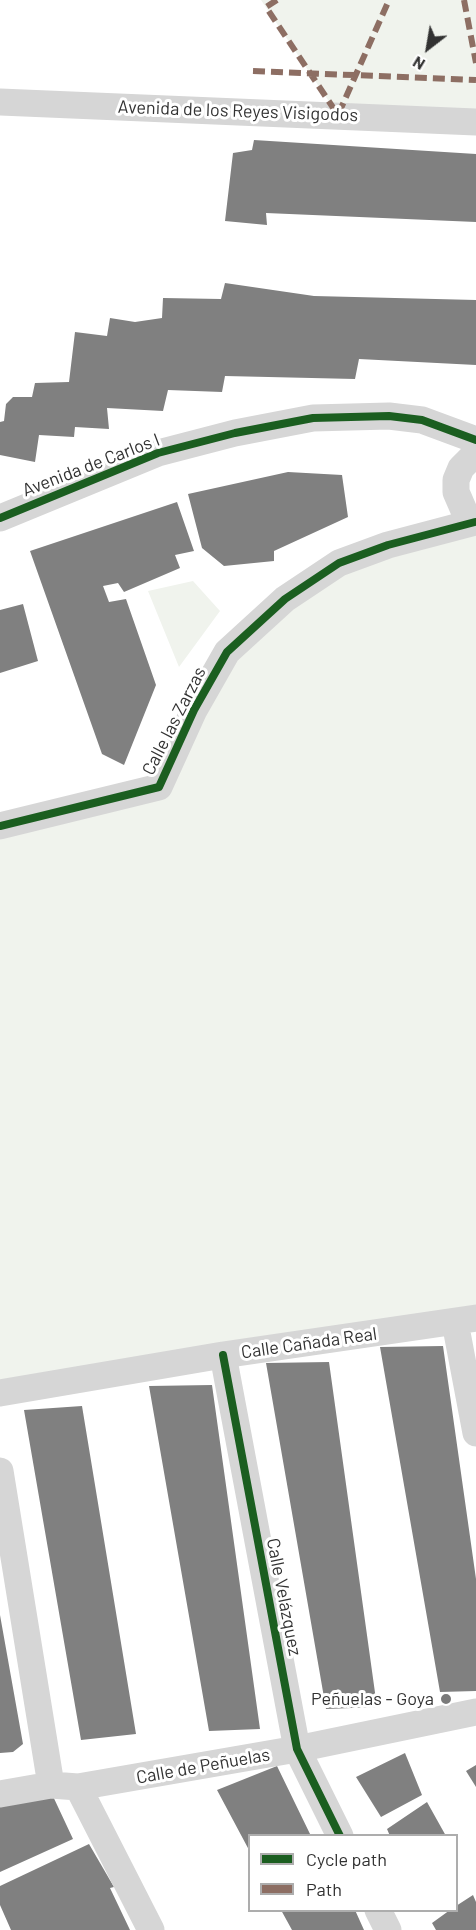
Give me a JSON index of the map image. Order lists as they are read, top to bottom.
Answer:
{
  "streets": {
    "street": [
      "Avenida de los Reyes Visigodos",
      "Avenida de Carlos I",
      "Calle las Zarzas",
      "Calle Cañada Real",
      "Calle Velázquez",
      "Calle de Peñuelas"
    ]
  },
  "crossings": [
    ["Calle Cañada Real", "Calle Velázquez"],
    ["Calle Velázquez", "Calle de Peñuelas"]
  ],
  "places": ["Peñuelas - Goya"],
  "legend": ["Cycle path", "Path"],
  "north": "bottom left"
}
